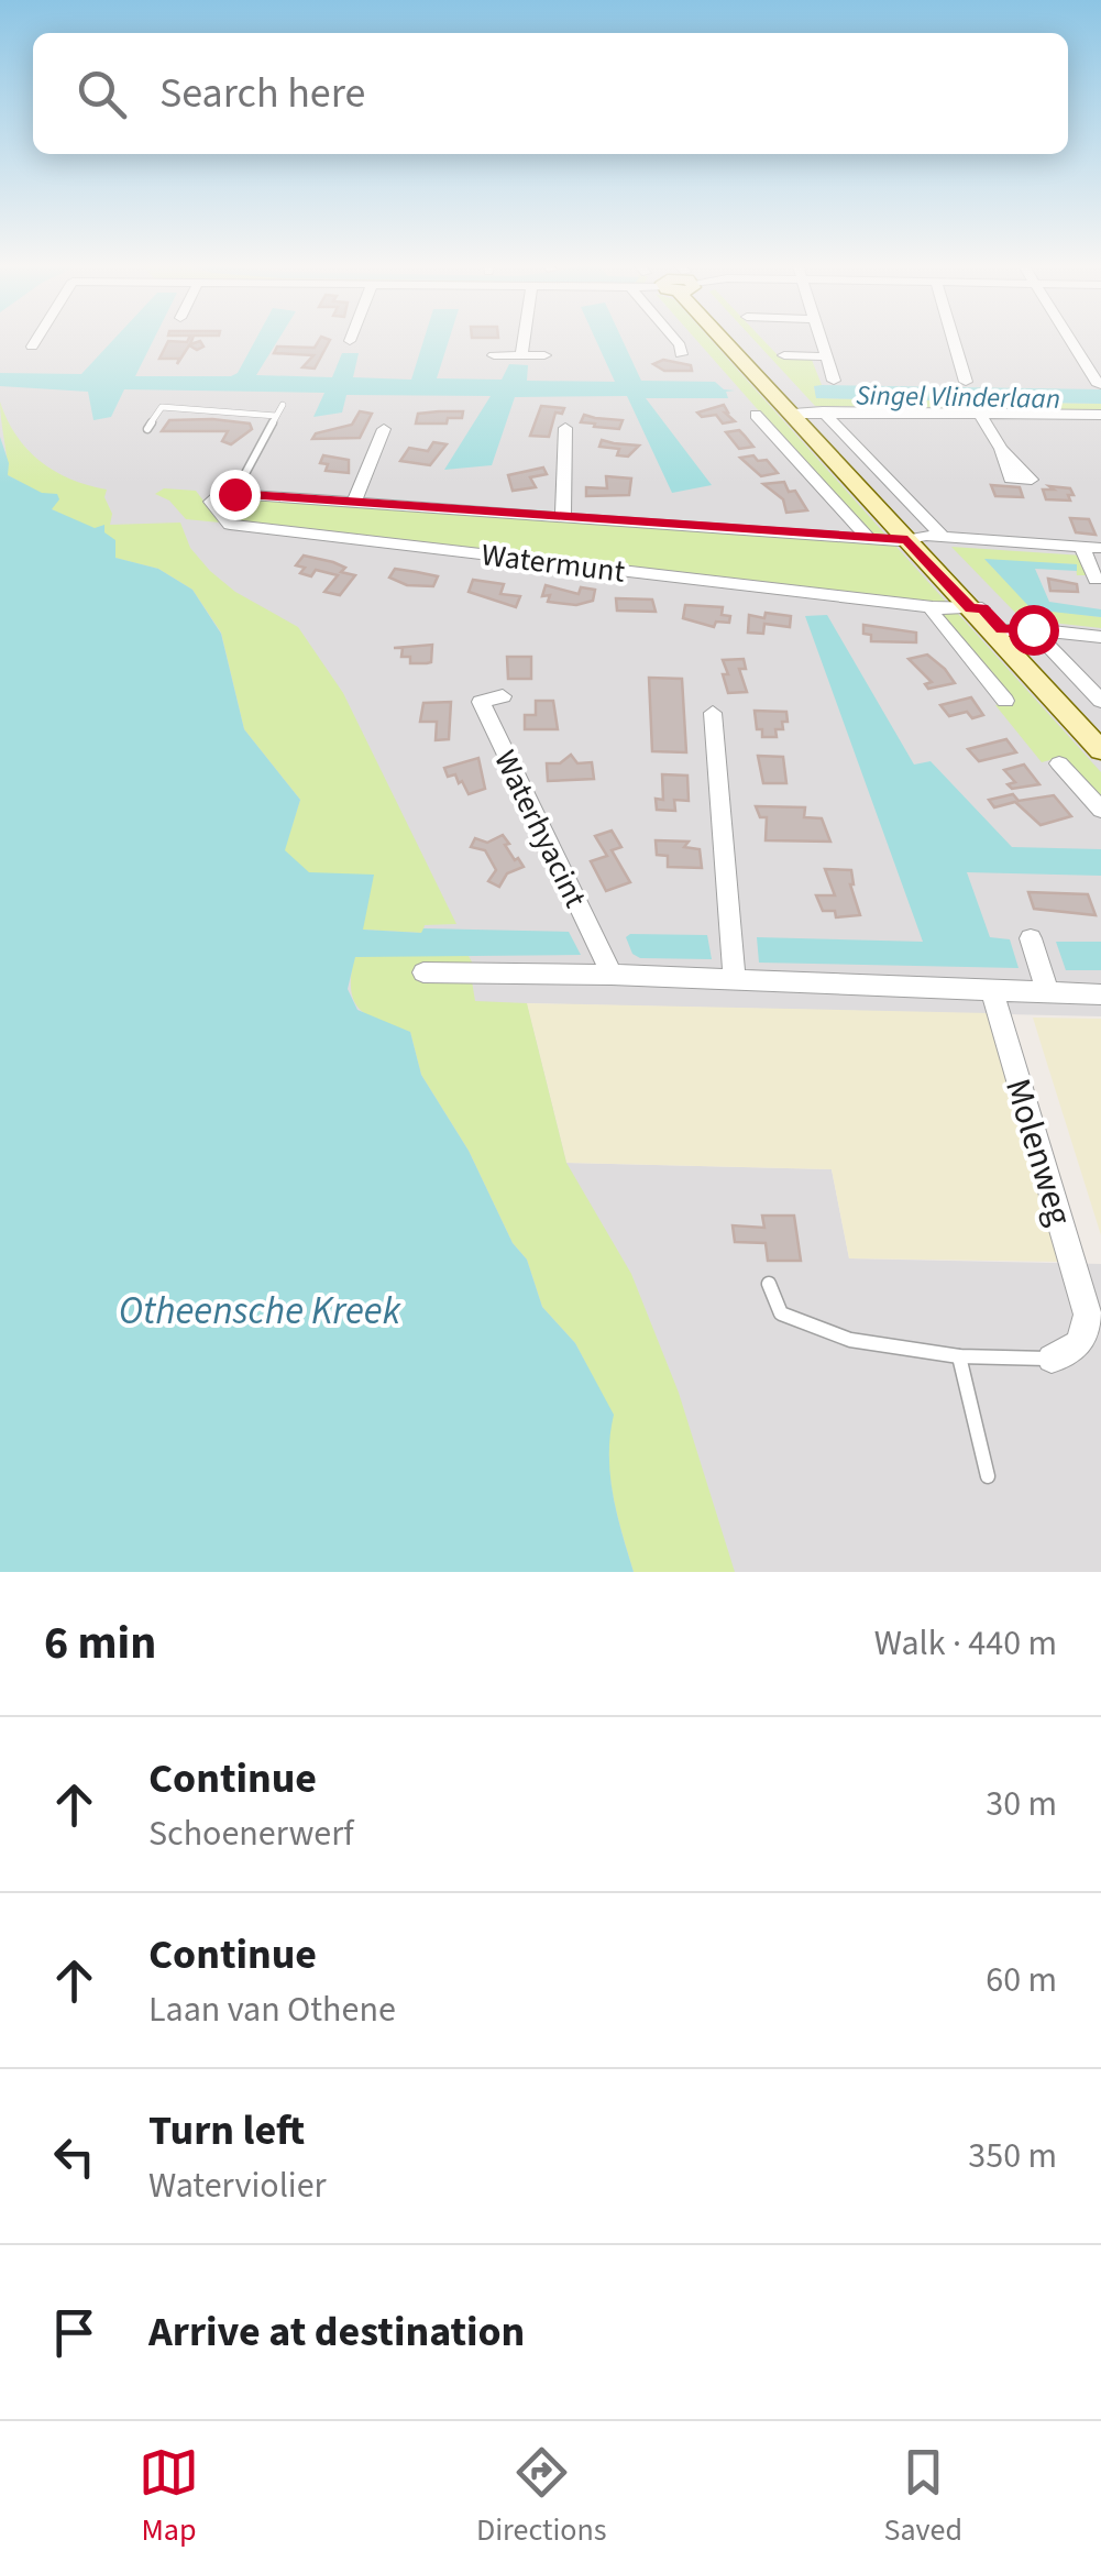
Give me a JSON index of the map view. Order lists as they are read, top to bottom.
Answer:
{
  "streets": {
    "street": ["Watermunt", "Waterhyacint", "Molenweg"]
  },
  "water": ["Singel Vlinderlaan", "Otheensche Kreek"],
  "page": {
    "search": "Search here",
    "heading": ["6 min", "Walk · 440 m"],
    "list": [
      ["Continue", "Schoenerwerf", "30 m"],
      ["Continue", "Laan van Othene", "60 m"],
      ["Turn left", "Waterviolier", "350 m"],
      "Arrive at destination"
    ],
    "nav": ["Map", "Directions", "Saved"]
  }
}
